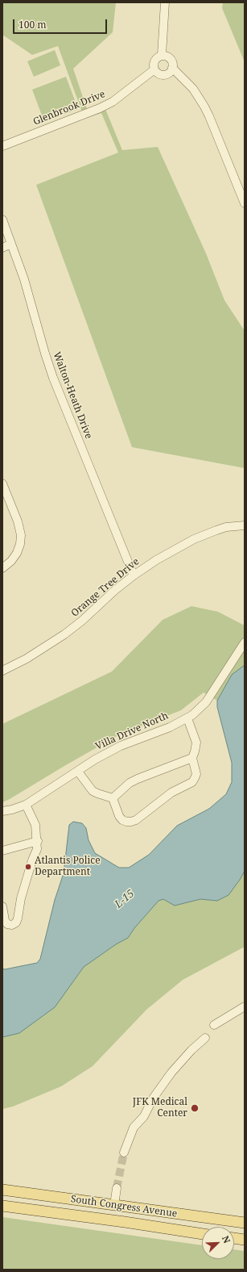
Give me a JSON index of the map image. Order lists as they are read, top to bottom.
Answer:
{
  "streets": {
    "main road": ["South Congress Avenue"],
    "street": [
      "Glenbrook Drive",
      "Walton-Heath Drive",
      "Orange Tree Drive",
      "Villa Drive North"
    ]
  },
  "crossings": [
    ["Walton-Heath Drive", "Orange Tree Drive"]
  ],
  "water": ["L-15"],
  "places": ["Atlantis Police Department", "JFK Medical Center"],
  "scale_bar": "100 m",
  "north": "top right"
}
